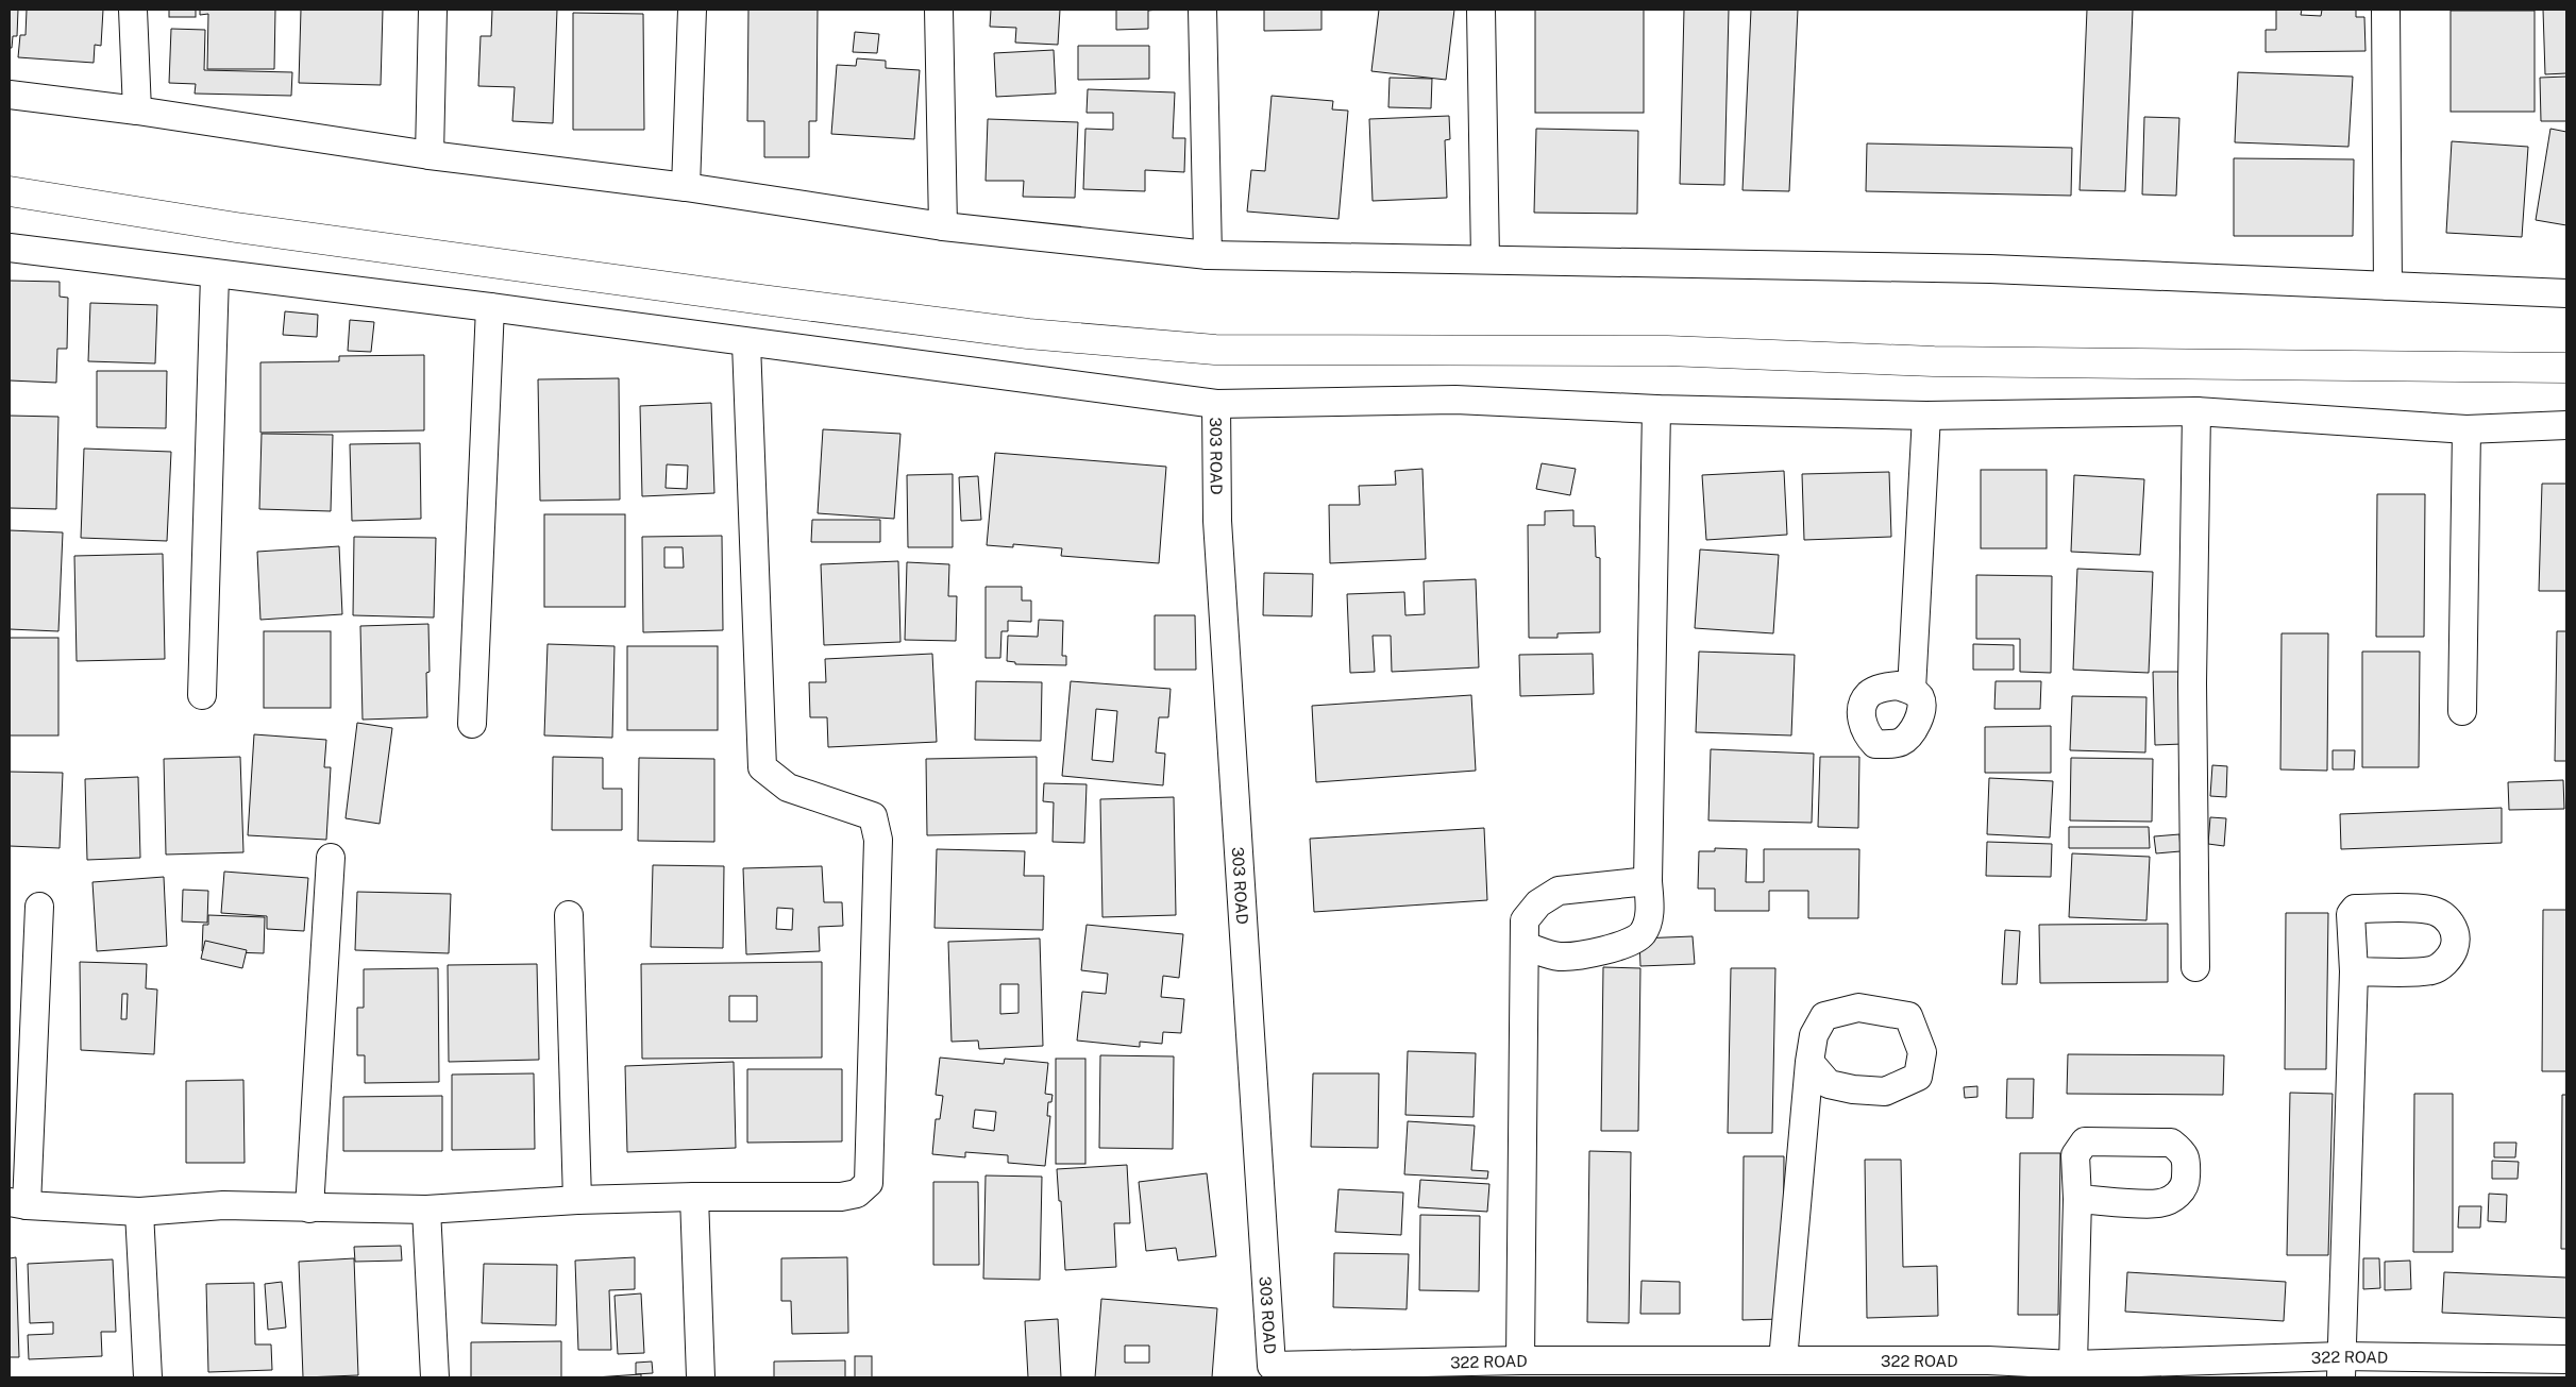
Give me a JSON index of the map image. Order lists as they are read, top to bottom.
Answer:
{
  "streets": {
    "street": ["303 ROAD", "322 ROAD"]
  },
  "crossings": [
    ["303 ROAD", "322 ROAD"]
  ]
}
